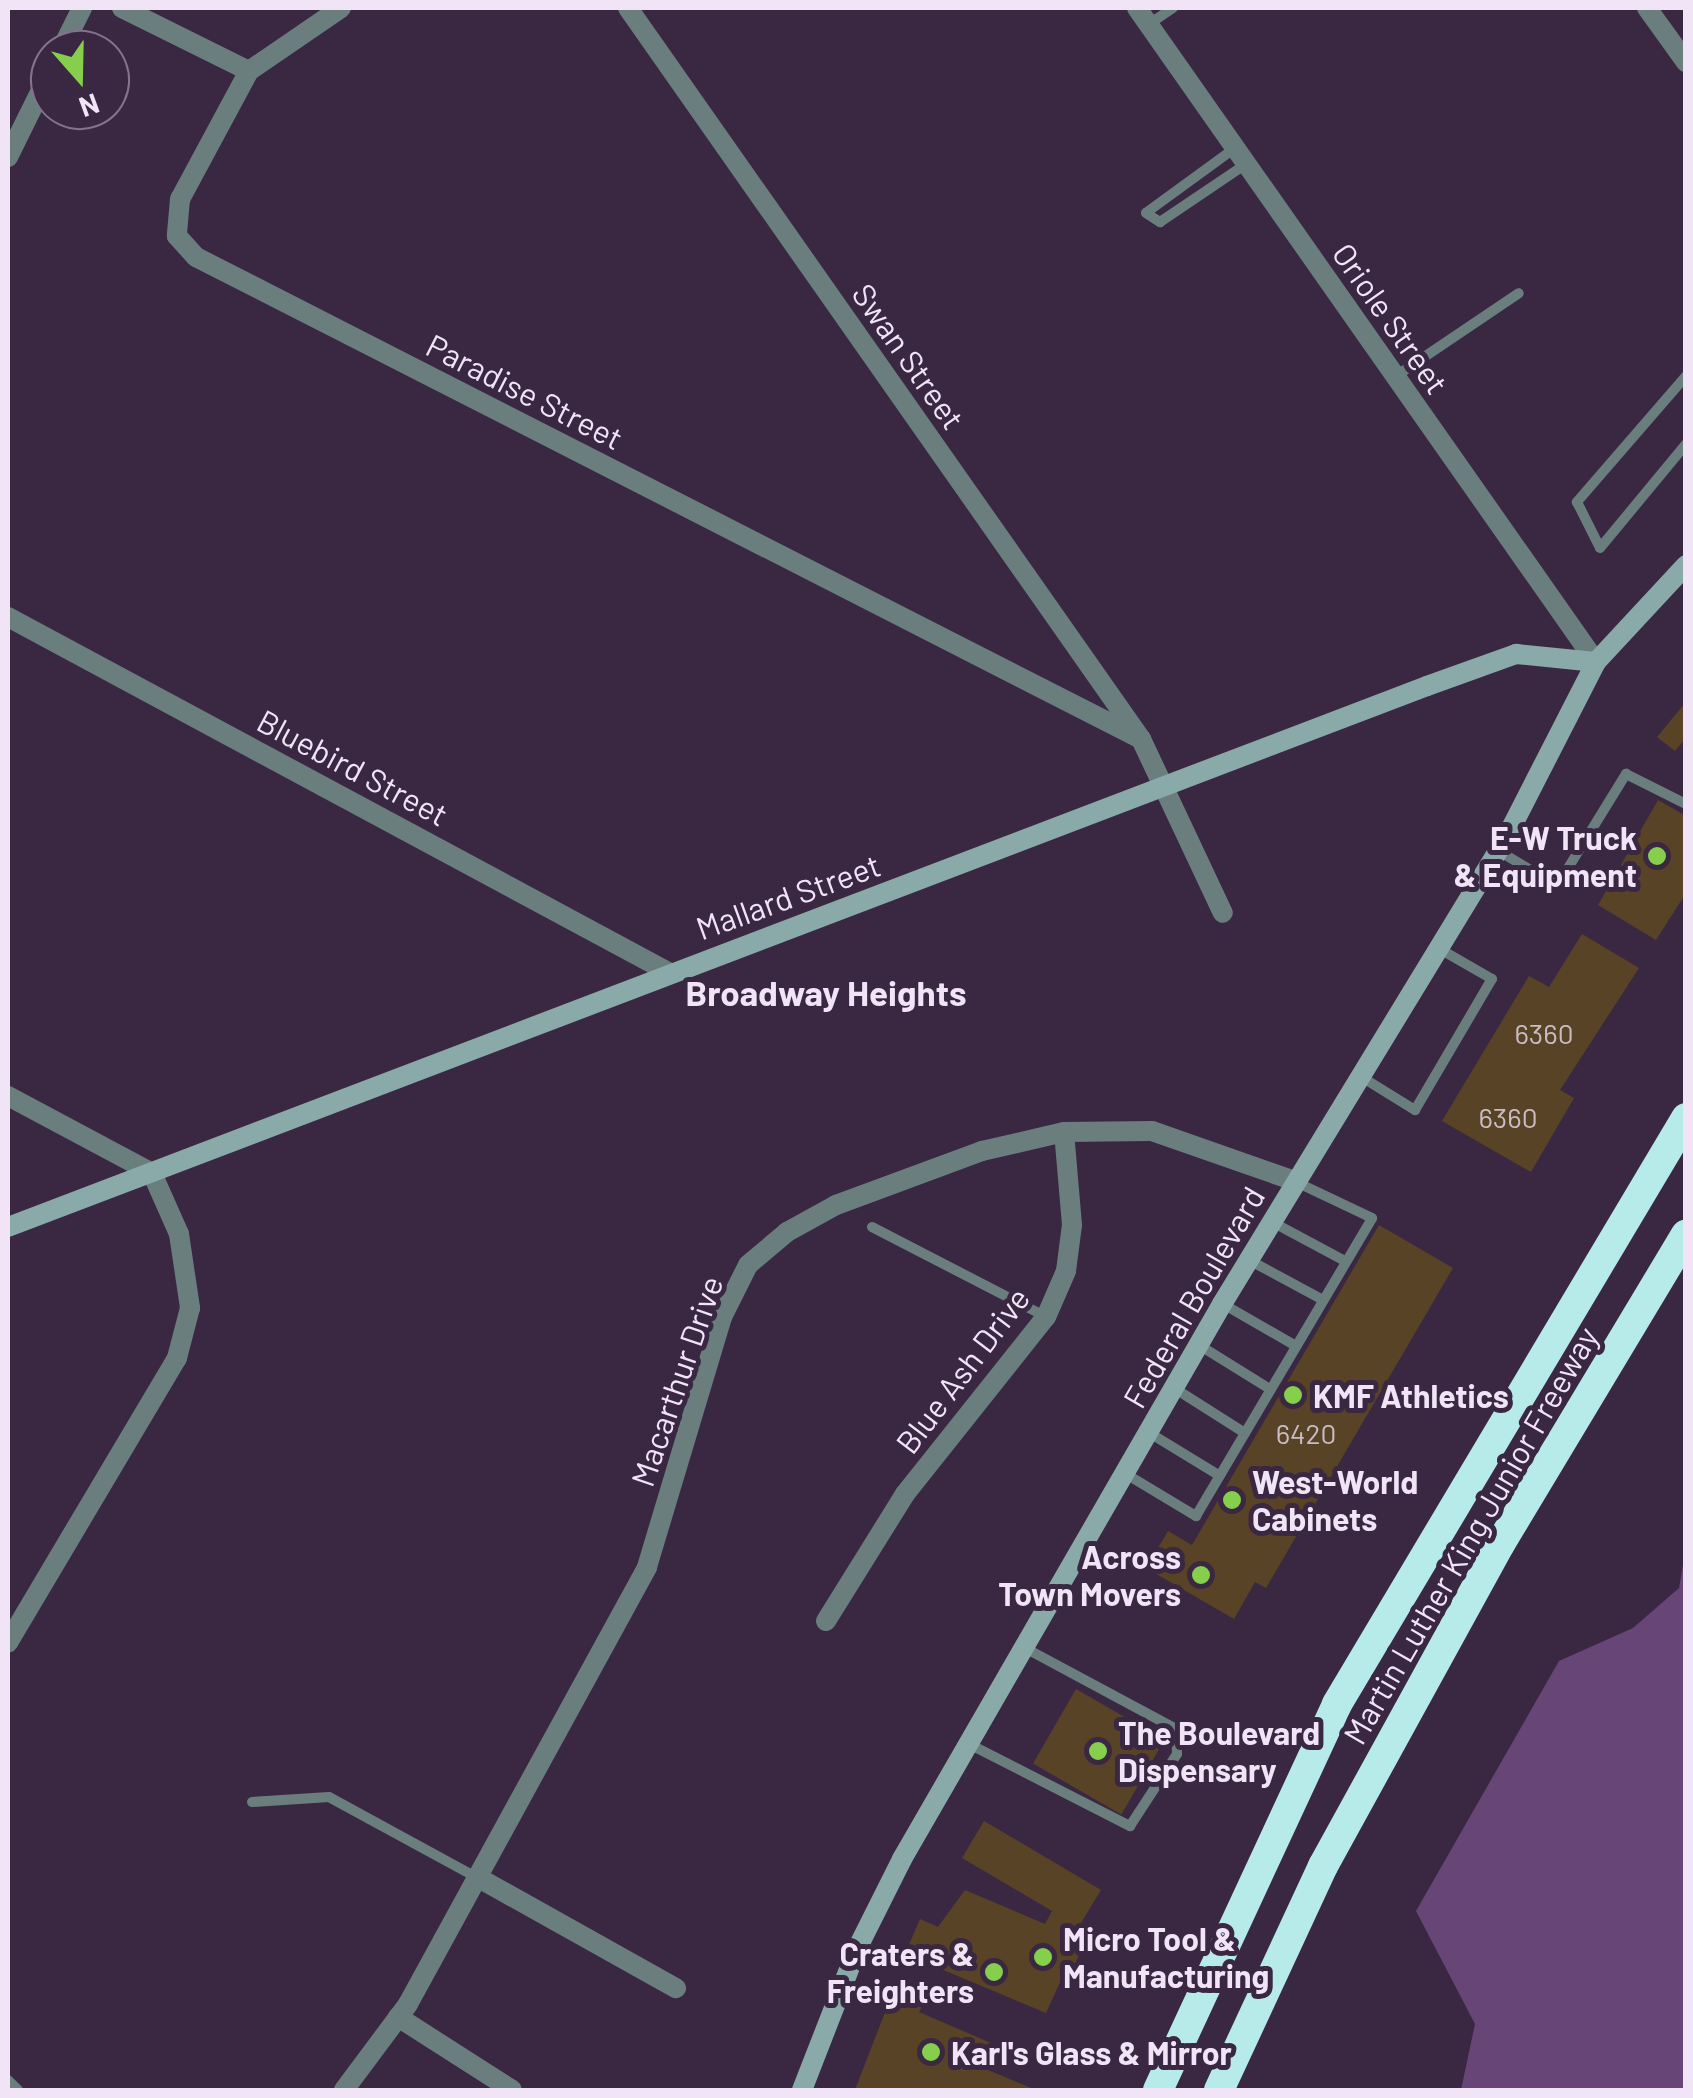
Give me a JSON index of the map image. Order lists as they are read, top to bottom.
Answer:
{
  "streets": {
    "highway": ["Martin Luther King Junior Freeway"],
    "main road": ["Mallard Street", "Federal Boulevard"],
    "street": [
      "Oriole Street",
      "Swan Street",
      "Paradise Street",
      "Bluebird Street",
      "Blue Ash Drive",
      "Macarthur Drive"
    ]
  },
  "crossings": [
    ["Oriole Street", "Mallard Street"],
    ["Oriole Street", "Federal Boulevard"],
    ["Swan Street", "Paradise Street"],
    ["Swan Street", "Mallard Street"],
    ["Bluebird Street", "Mallard Street"],
    ["Mallard Street", "Federal Boulevard"],
    ["Federal Boulevard", "Macarthur Drive"],
    ["Blue Ash Drive", "Macarthur Drive"]
  ],
  "districts": ["Broadway Heights"],
  "places": [
    "E-W Truck & Equipment",
    "KMF Athletics",
    "West-World Cabinets",
    "Across Town Movers",
    "The Boulevard Dispensary",
    "Micro Tool & Manufacturing",
    "Craters & Freighters",
    "Karl's Glass & Mirror"
  ],
  "house_numbers": ["6360", "6360", "6420"],
  "north": "bottom"
}
